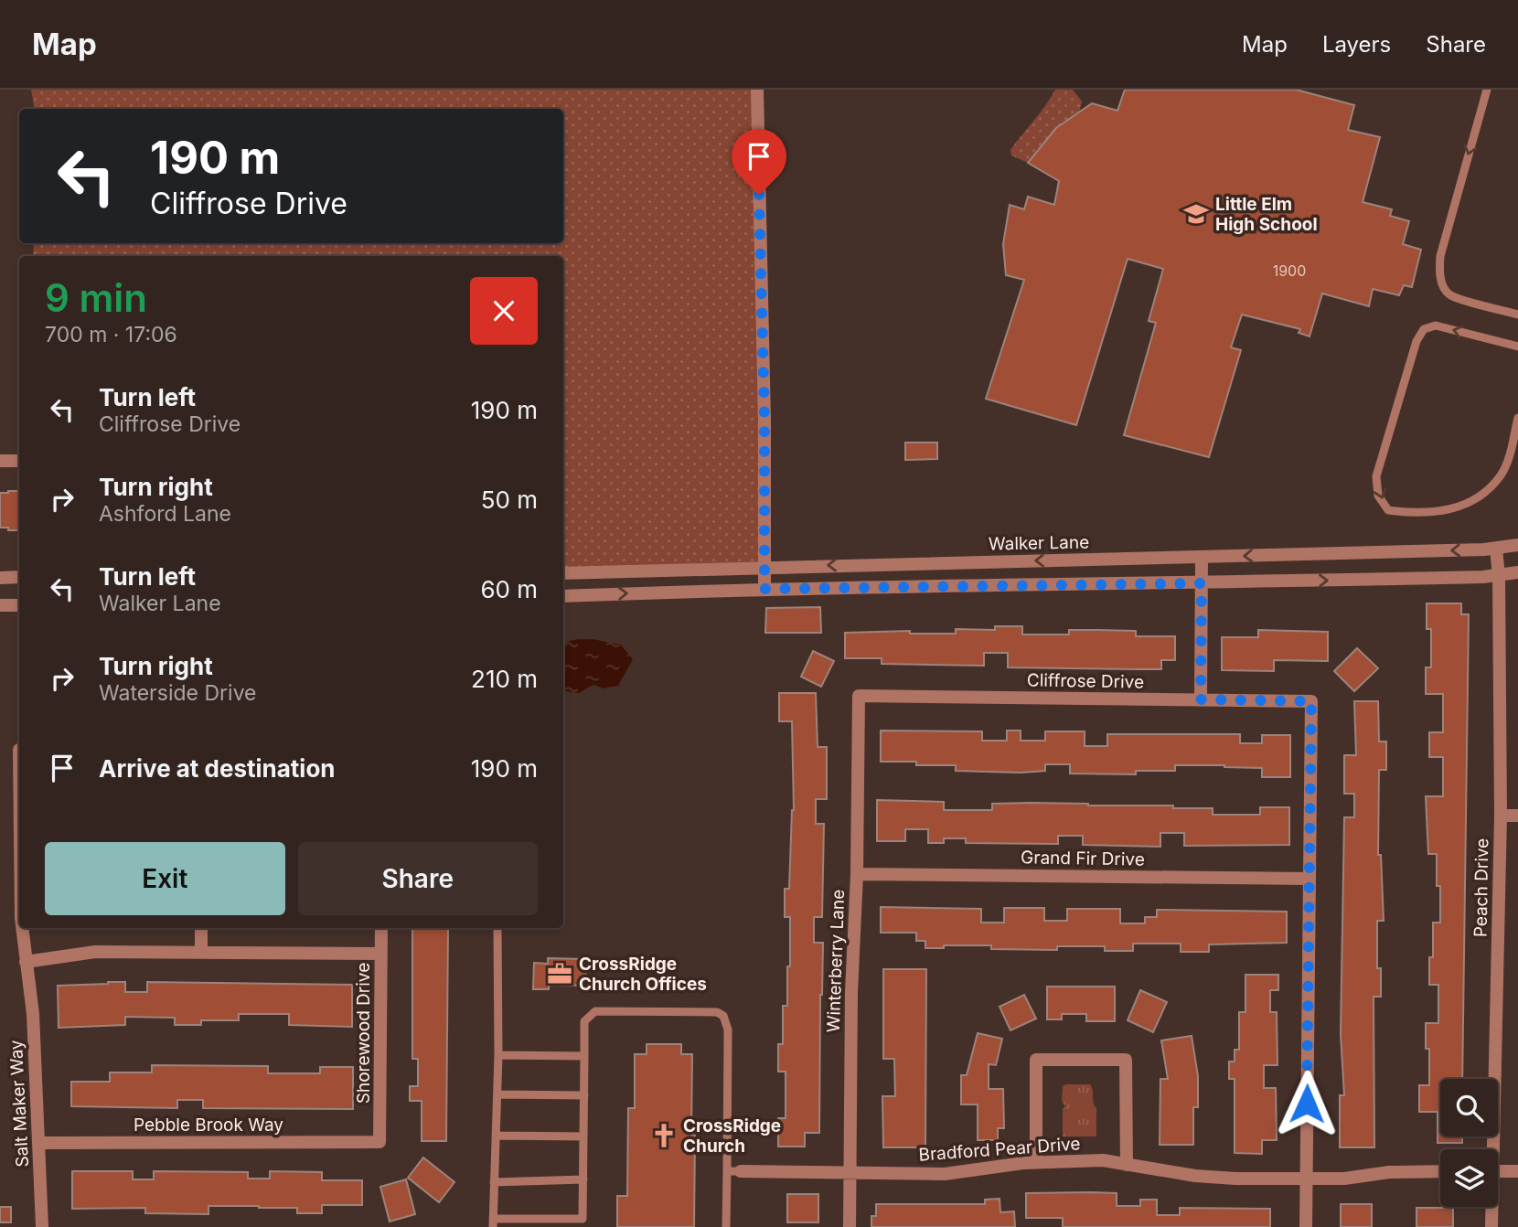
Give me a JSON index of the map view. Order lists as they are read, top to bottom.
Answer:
{
  "streets": {
    "street": [
      "Walker Lane",
      "Cliffrose Drive",
      "Grand Fir Drive",
      "Peach Drive",
      "Winterberry Lane",
      "Shorewood Drive",
      "Salt Maker Way",
      "Pebble Brook Way",
      "Bradford Pear Drive"
    ]
  },
  "crossings": [
    ["Walker Lane", "Peach Drive"],
    ["Cliffrose Drive", "Grand Fir Drive"],
    ["Cliffrose Drive", "Winterberry Lane"],
    ["Grand Fir Drive", "Winterberry Lane"],
    ["Winterberry Lane", "Bradford Pear Drive"],
    ["Shorewood Drive", "Pebble Brook Way"],
    ["Salt Maker Way", "Pebble Brook Way"]
  ],
  "places": {
    "school or university": ["Little Elm High School"],
    "office": ["CrossRidge Church Offices"],
    "church": ["CrossRidge Church"]
  },
  "house_numbers": ["1900"],
  "page": {
    "header": "Map",
    "nav": ["Map", "Layers", "Share"],
    "turn": ["190 m", "Cliffrose Drive"],
    "heading": ["9 min", "700 m · 17:06"],
    "list": [
      {
        "name": "Turn left",
        "note": "Cliffrose Drive",
        "value": "190 m"
      },
      {
        "name": "Turn right",
        "note": "Ashford Lane",
        "value": "50 m"
      },
      {
        "name": "Turn left",
        "note": "Walker Lane",
        "value": "60 m"
      },
      {
        "name": "Turn right",
        "note": "Waterside Drive",
        "value": "210 m"
      },
      {
        "name": "Arrive at destination",
        "value": "190 m"
      }
    ],
    "buttons": ["Exit", "Share"]
  }
}
